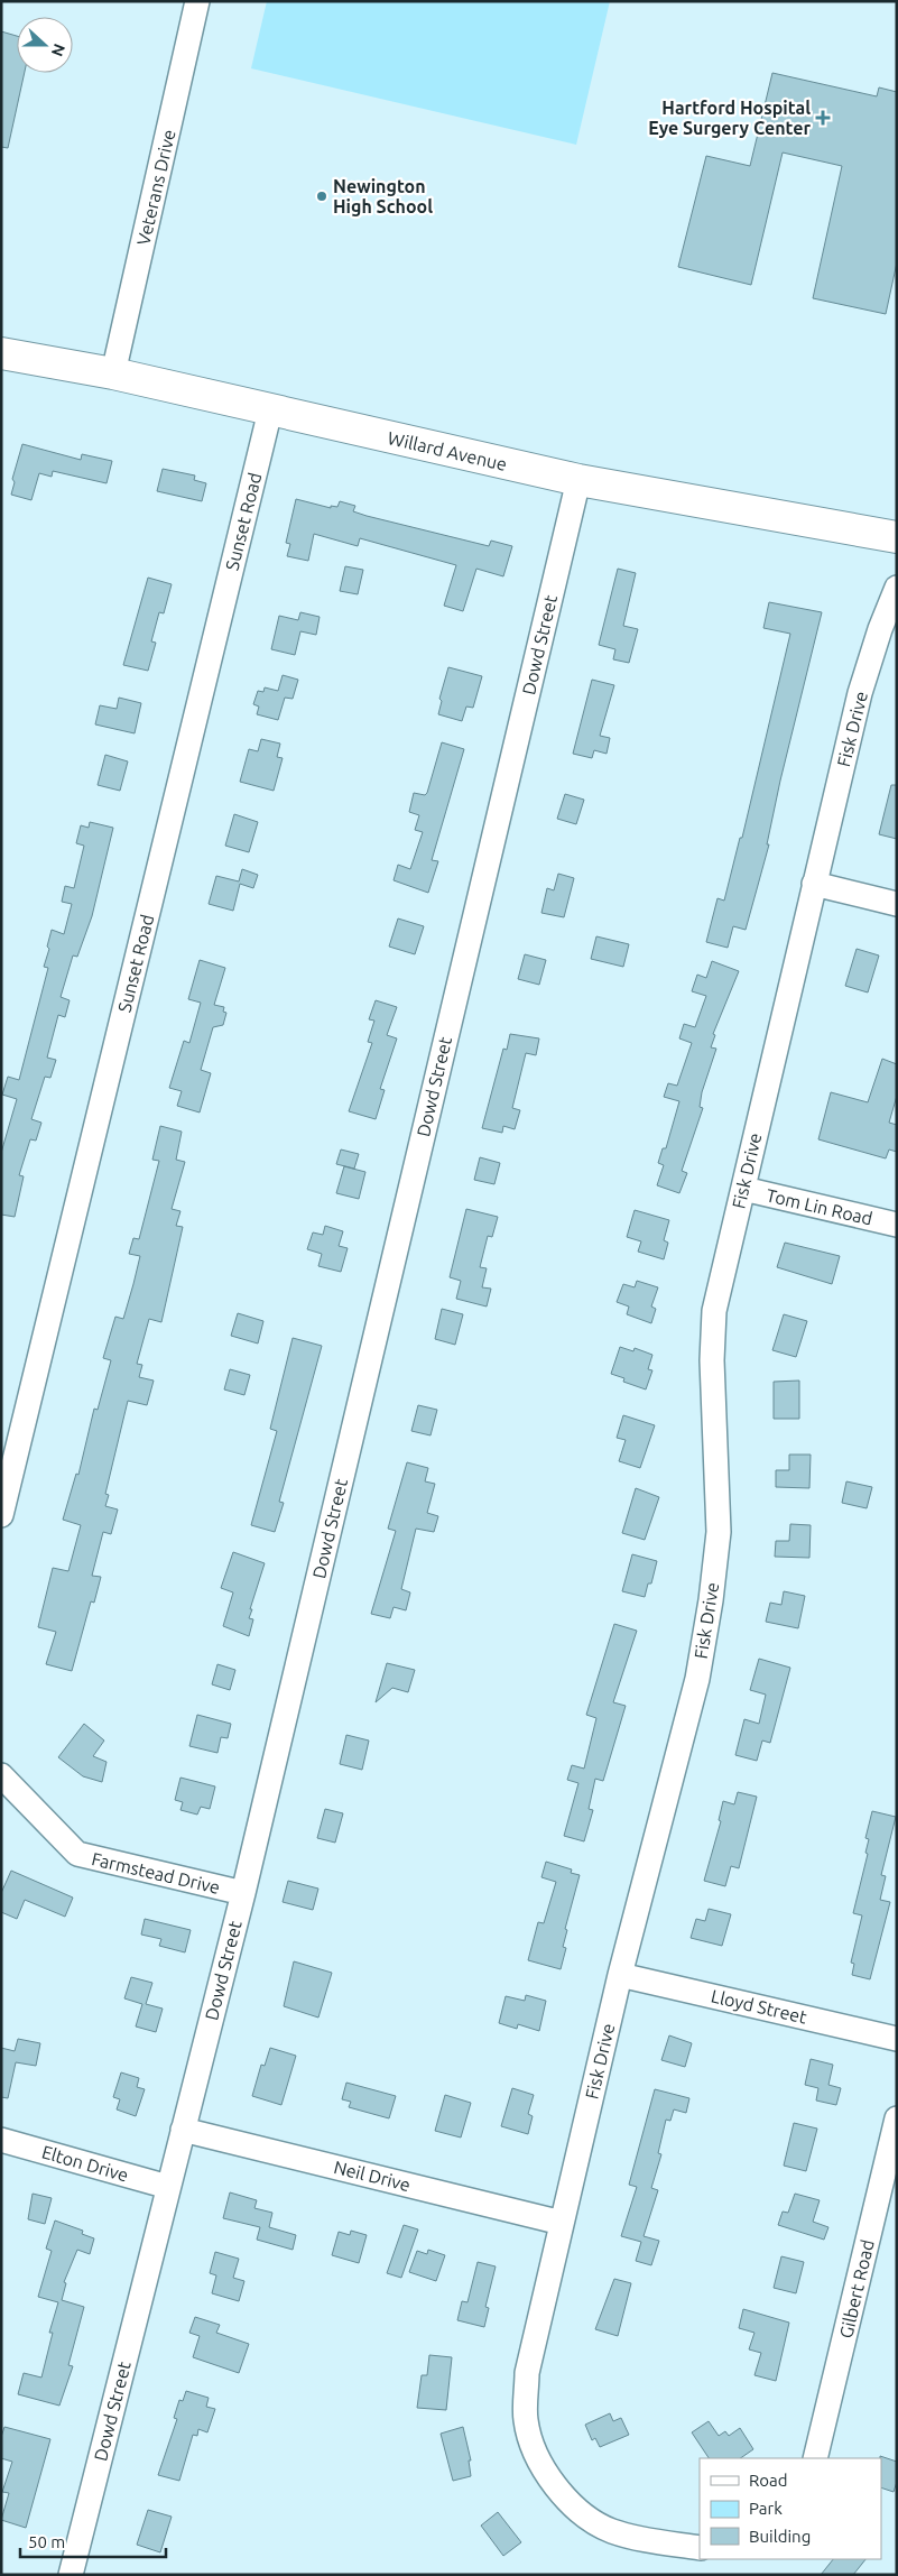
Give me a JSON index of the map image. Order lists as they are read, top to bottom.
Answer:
{
  "streets": {
    "main road": ["Willard Avenue"],
    "street": [
      "Veterans Drive",
      "Sunset Road",
      "Dowd Street",
      "Fisk Drive",
      "Tom Lin Road",
      "Farmstead Drive",
      "Lloyd Street",
      "Elton Drive",
      "Neil Drive",
      "Gilbert Road"
    ]
  },
  "crossings": [
    ["Veterans Drive", "Willard Avenue"],
    ["Willard Avenue", "Sunset Road"],
    ["Willard Avenue", "Dowd Street"],
    ["Dowd Street", "Farmstead Drive"],
    ["Dowd Street", "Elton Drive"],
    ["Dowd Street", "Neil Drive"],
    ["Fisk Drive", "Tom Lin Road"],
    ["Fisk Drive", "Lloyd Street"],
    ["Fisk Drive", "Neil Drive"]
  ],
  "places": {
    "health": ["Hartford Hospital Eye Surgery Center"],
    "other": ["Newington High School"]
  },
  "legend": ["Road", "Park", "Building"],
  "scale_bar": "50 m",
  "north": "right"
}
